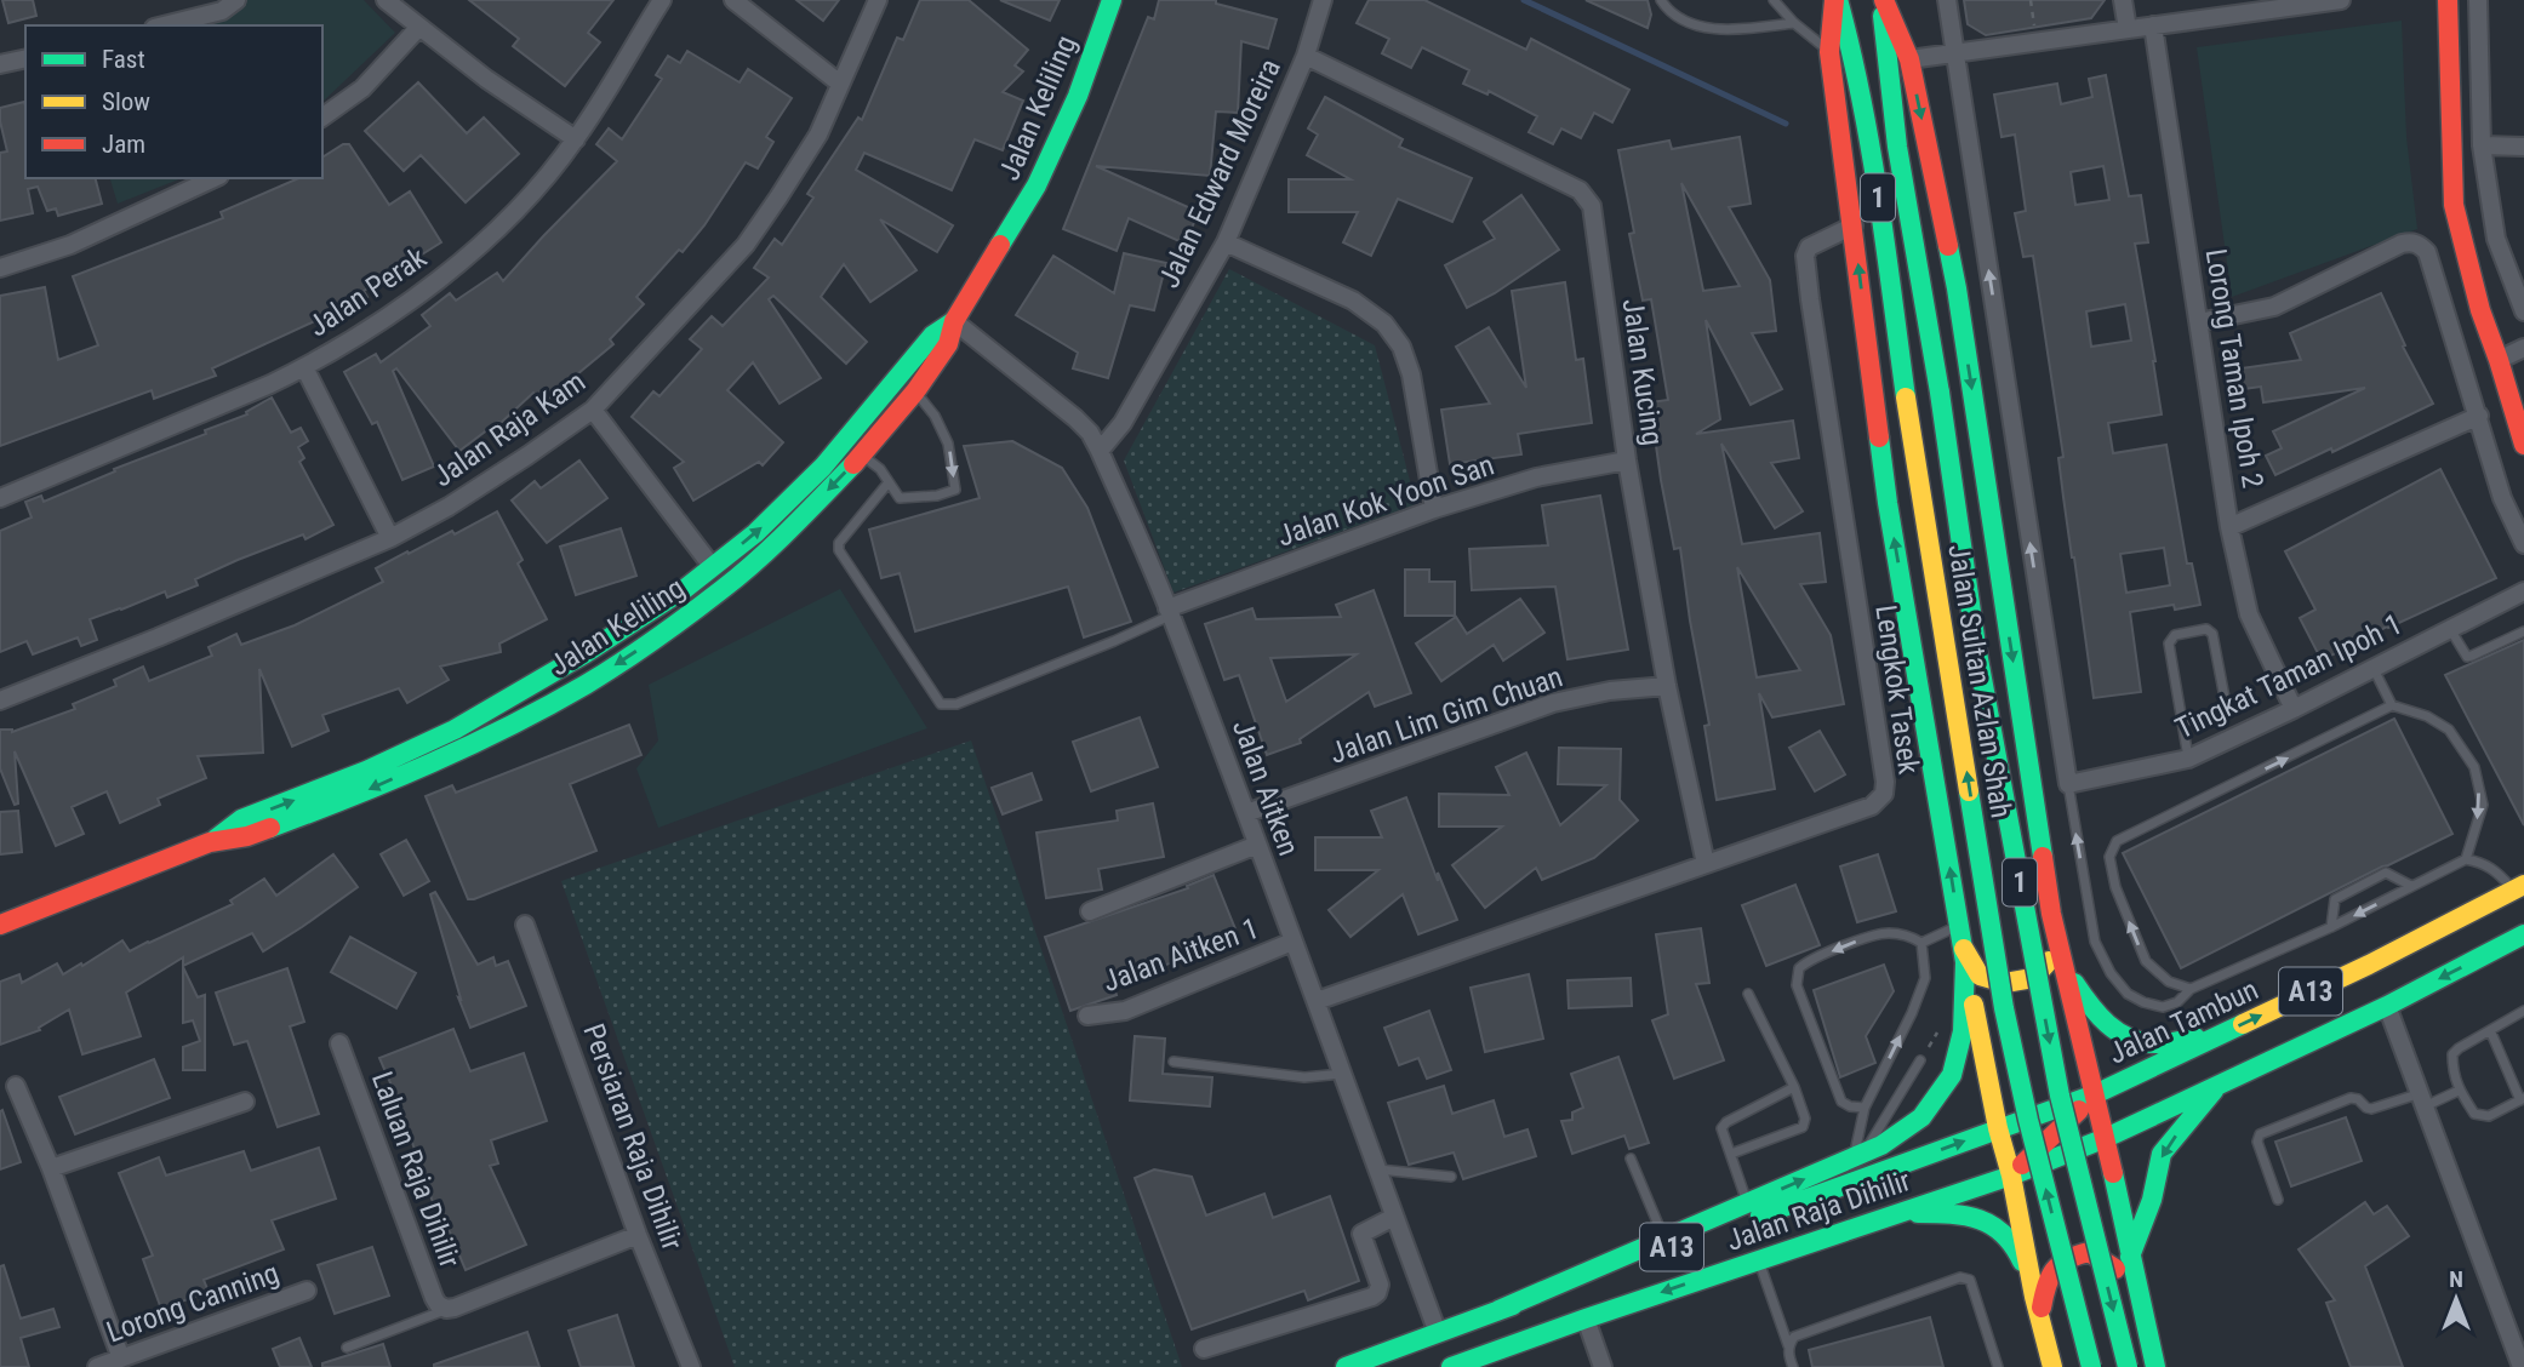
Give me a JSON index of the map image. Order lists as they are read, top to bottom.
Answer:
{
  "streets": {
    "main road": [
      "Jalan Keliling",
      "1",
      "Jalan Sultan Azlan Shah",
      "A13",
      "Jalan Tambun",
      "Jalan Raja Dihilir"
    ],
    "street": [
      "Jalan Edward Moreira",
      "Jalan Perak",
      "Lorong Taman Ipoh 2",
      "Jalan Kucing",
      "Jalan Raja Kam",
      "Jalan Kok Yoon San",
      "Tingkat Taman Ipoh 1",
      "Lengkok Tasek",
      "Jalan Lim Gim Chuan",
      "Jalan Aitken",
      "Jalan Aitken 1",
      "Persiaran Raja Dihilir",
      "Laluan Raja Dihilir",
      "Lorong Canning"
    ]
  },
  "crossings": [
    ["Jalan Keliling", "Jalan Aitken"],
    ["Jalan Edward Moreira", "Jalan Kucing"],
    ["Jalan Edward Moreira", "Jalan Aitken"],
    ["Lorong Taman Ipoh 2", "Tingkat Taman Ipoh 1"],
    ["Jalan Kucing", "Jalan Kok Yoon San"],
    ["Jalan Kucing", "Lengkok Tasek"],
    ["Jalan Kucing", "Jalan Lim Gim Chuan"],
    ["Jalan Kok Yoon San", "Jalan Aitken"],
    ["Lengkok Tasek", "Jalan Aitken"],
    ["Jalan Lim Gim Chuan", "Jalan Aitken"],
    ["Jalan Aitken", "Jalan Aitken 1"],
    ["Jalan Aitken", "Jalan Raja Dihilir"],
    ["A13", "Jalan Raja Dihilir"],
    ["Jalan Tambun", "Jalan Raja Dihilir"],
    ["Persiaran Raja Dihilir", "Laluan Raja Dihilir"]
  ],
  "legend": ["Fast", "Slow", "Jam"],
  "north": "top"
}
